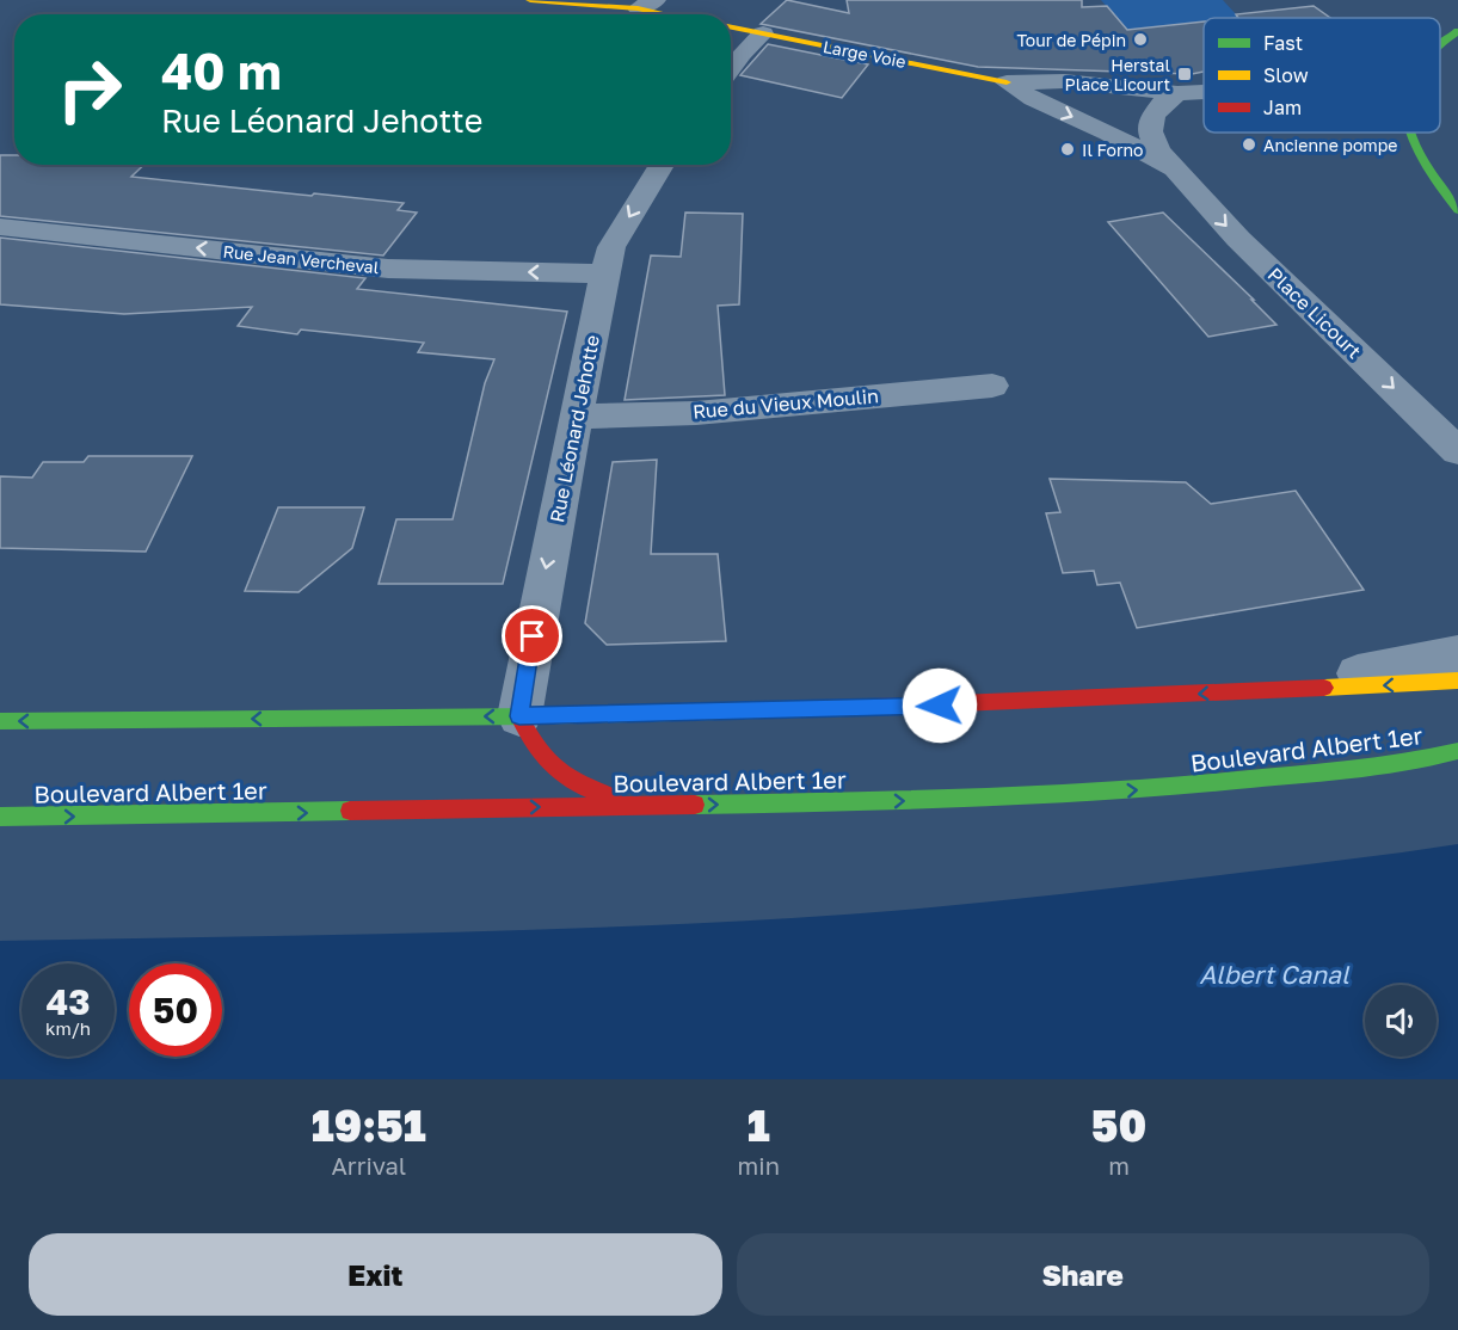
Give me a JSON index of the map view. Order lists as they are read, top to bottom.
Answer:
{
  "streets": {
    "main road": ["Large Voie", "Boulevard Albert 1er"],
    "street": [
      "Rue Jean Vercheval",
      "Place Licourt",
      "Rue du Vieux Moulin",
      "Rue Léonard Jehotte"
    ]
  },
  "crossings": [
    ["Large Voie", "Place Licourt"],
    ["Rue Jean Vercheval", "Rue Léonard Jehotte"],
    ["Rue du Vieux Moulin", "Rue Léonard Jehotte"]
  ],
  "one_way": ["Rue Jean Vercheval", "Place Licourt", "Rue Léonard Jehotte"],
  "water": ["Albert Canal"],
  "places": {
    "other": ["Tour de Pépin", "Ancienne pompe", "Il Forno"],
    "transit": ["Herstal Place Licourt"]
  },
  "legend": ["Fast", "Slow", "Jam"],
  "page": {
    "turn": ["40 m", "Rue Léonard Jehotte"],
    "speed": "43 km/h",
    "limit": "50",
    "eta": [
      "19:51",
      "Arrival",
      "1",
      "min",
      "50",
      "m"
    ],
    "buttons": ["Exit", "Share"]
  }
}
